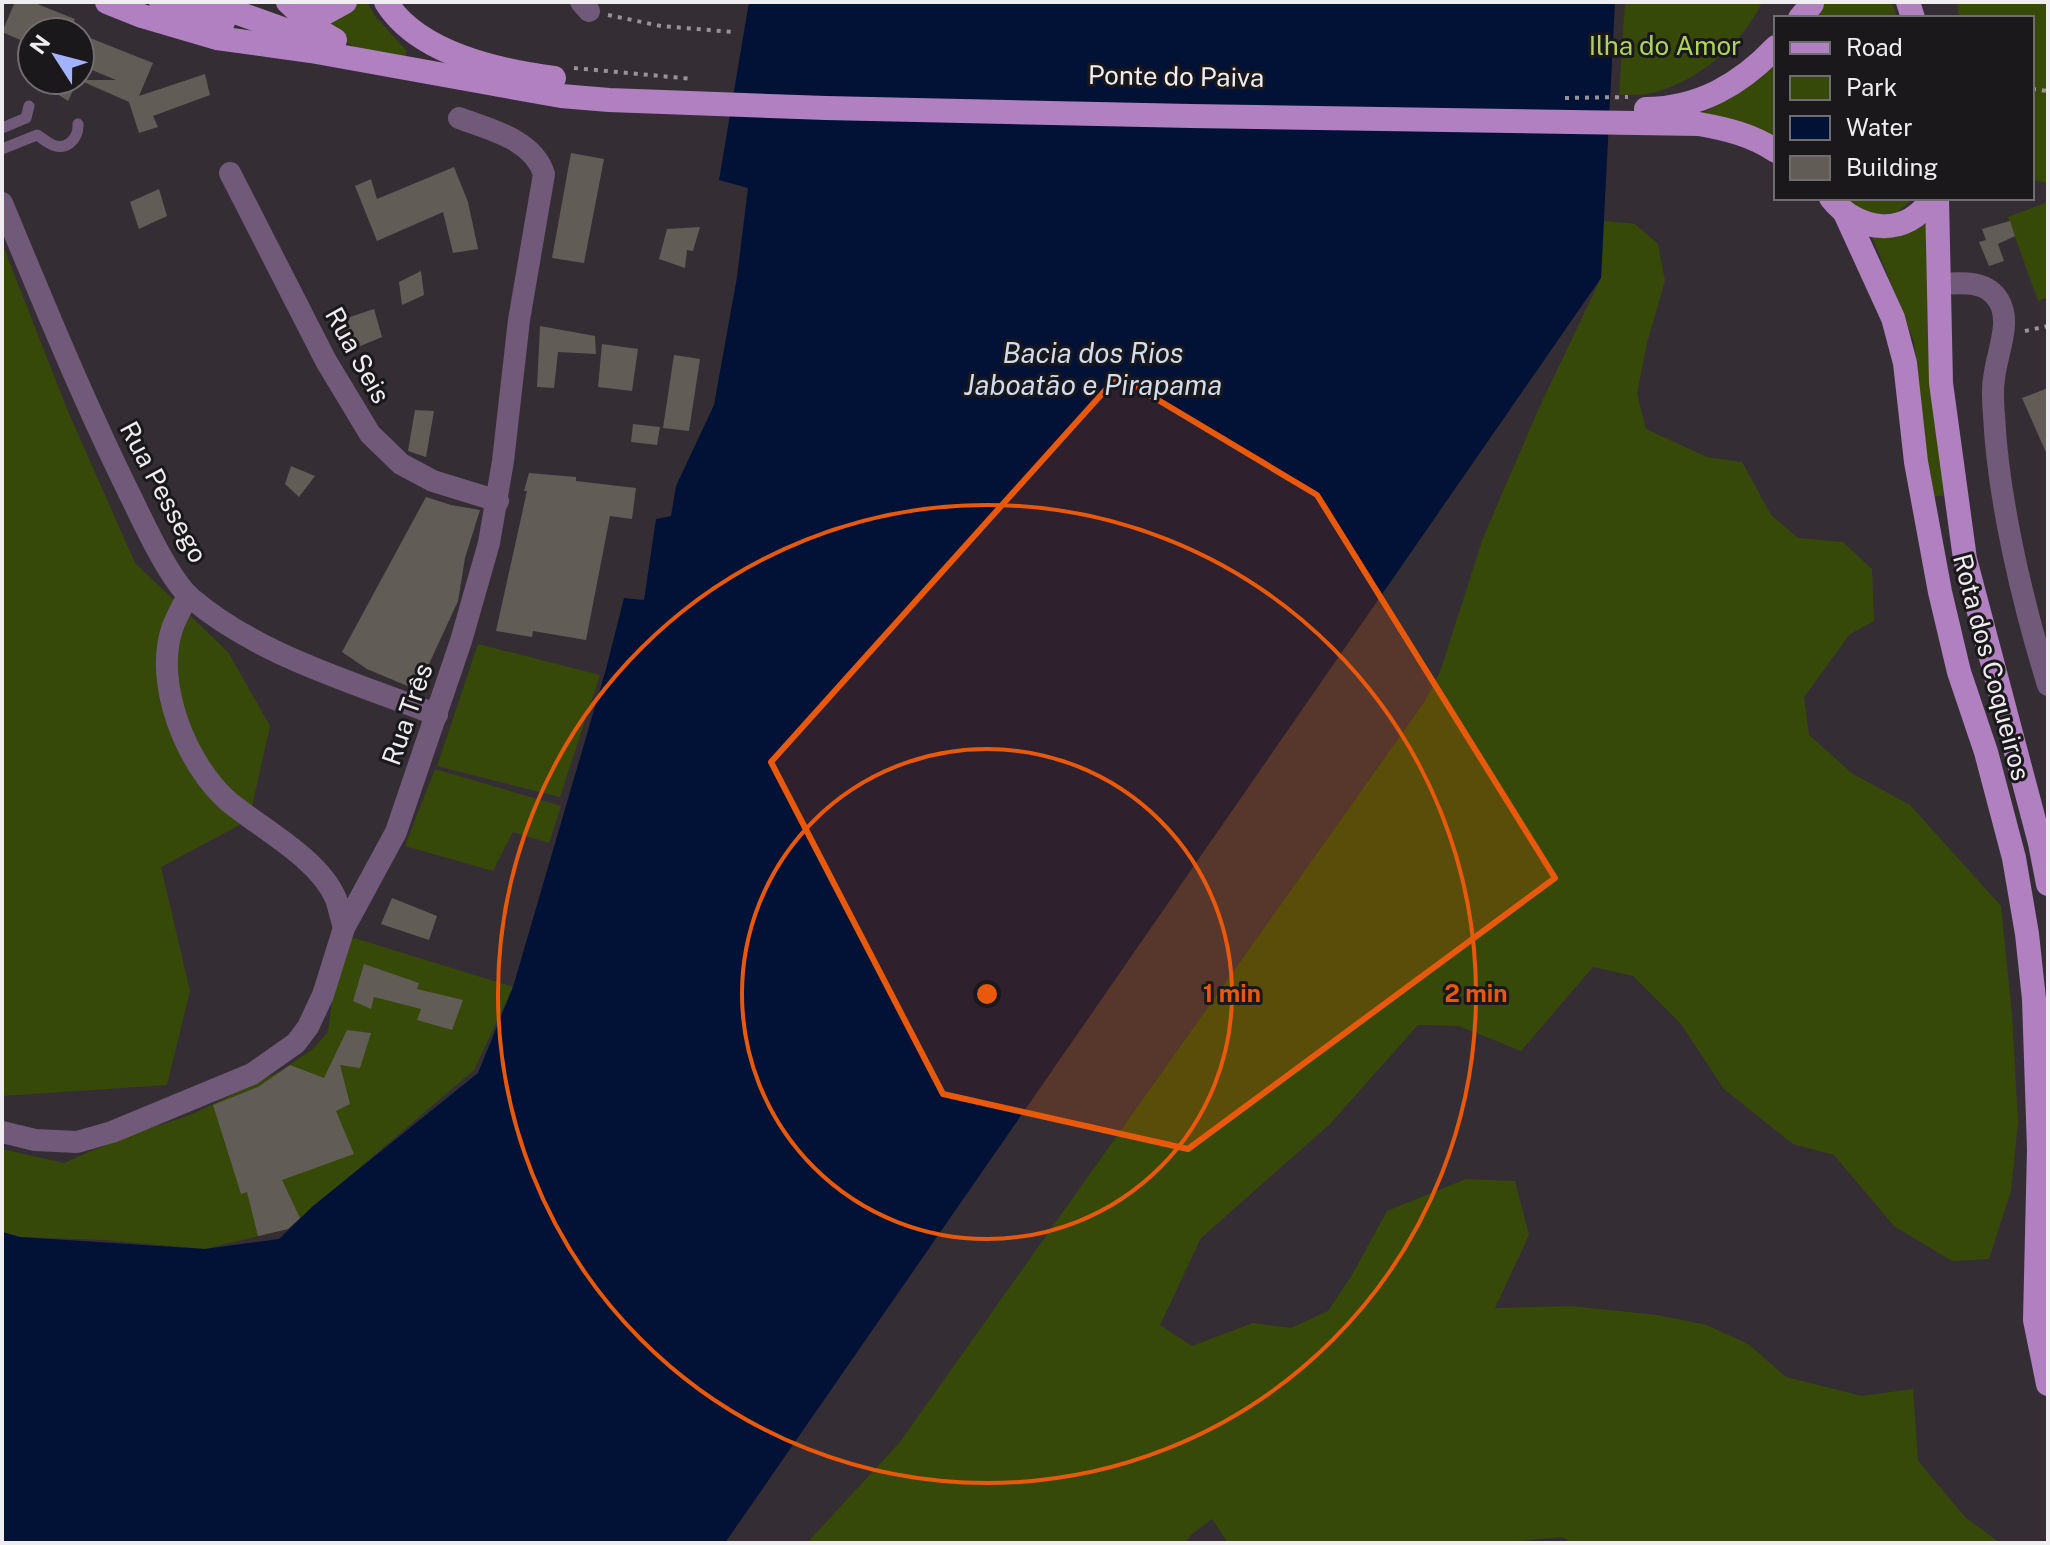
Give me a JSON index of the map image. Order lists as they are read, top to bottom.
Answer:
{
  "streets": {
    "main road": ["Ponte do Paiva", "Rota dos Coqueiros"],
    "street": ["Rua Seis", "Rua Pessego", "Rua Três"]
  },
  "crossings": [
    ["Rua Seis", "Rua Três"],
    ["Rua Pessego", "Rua Três"]
  ],
  "water": ["Bacia dos Rios Jaboatão e Pirapama"],
  "parks": ["Ilha do Amor"],
  "legend": [
    "Road",
    "Park",
    "Water",
    "Building"
  ],
  "north": "top left",
  "rings": ["1 min", "2 min"]
}
